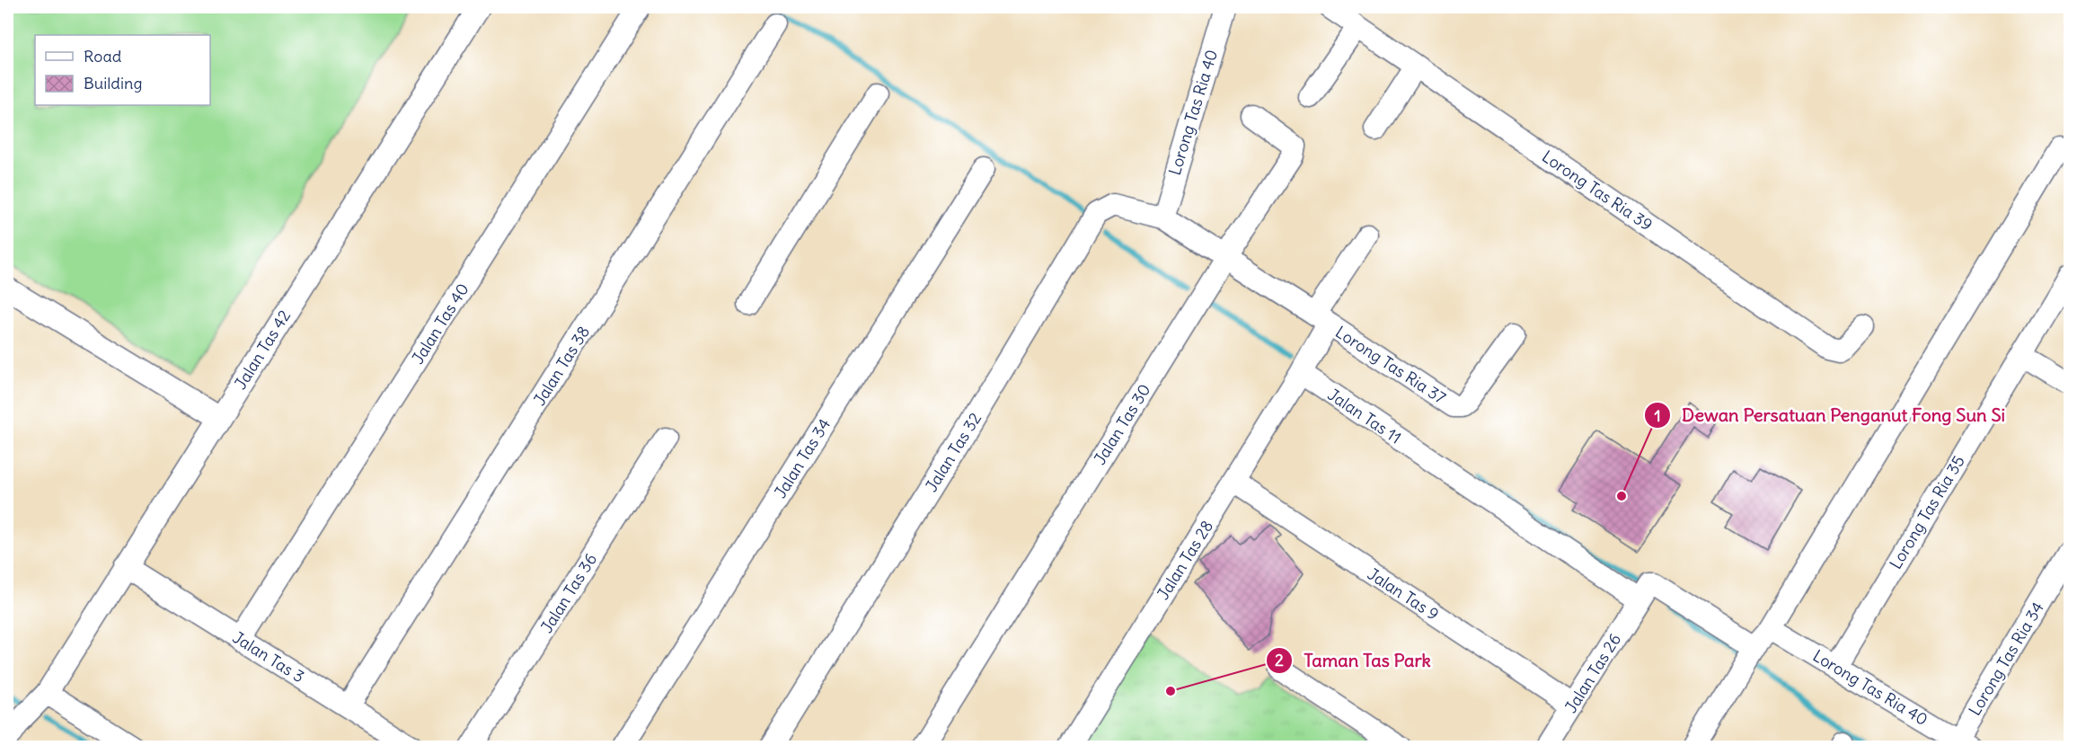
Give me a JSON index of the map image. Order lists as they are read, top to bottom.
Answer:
{
  "streets": {
    "street": [
      "Lorong Tas Ria 40",
      "Lorong Tas Ria 39",
      "Jalan Tas 40",
      "Jalan Tas 42",
      "Lorong Tas Ria 37",
      "Jalan Tas 38",
      "Jalan Tas 11",
      "Jalan Tas 30",
      "Jalan Tas 32",
      "Jalan Tas 34",
      "Lorong Tas Ria 35",
      "Jalan Tas 28",
      "Jalan Tas 36",
      "Jalan Tas 9",
      "Jalan Tas 3",
      "Lorong Tas Ria 34",
      "Jalan Tas 26"
    ]
  },
  "crossings": [
    ["Lorong Tas Ria 40", "Jalan Tas 32"],
    ["Lorong Tas Ria 40", "Lorong Tas Ria 35"],
    ["Lorong Tas Ria 40", "Lorong Tas Ria 34"],
    ["Jalan Tas 40", "Jalan Tas 3"],
    ["Jalan Tas 42", "Jalan Tas 3"],
    ["Jalan Tas 38", "Jalan Tas 3"],
    ["Jalan Tas 11", "Jalan Tas 28"],
    ["Jalan Tas 11", "Jalan Tas 26"],
    ["Jalan Tas 28", "Jalan Tas 9"],
    ["Jalan Tas 9", "Jalan Tas 26"]
  ],
  "places": ["Dewan Persatuan Penganut Fong Sun Si", "Taman Tas Park"],
  "legend": ["Road", "Building"]
}
